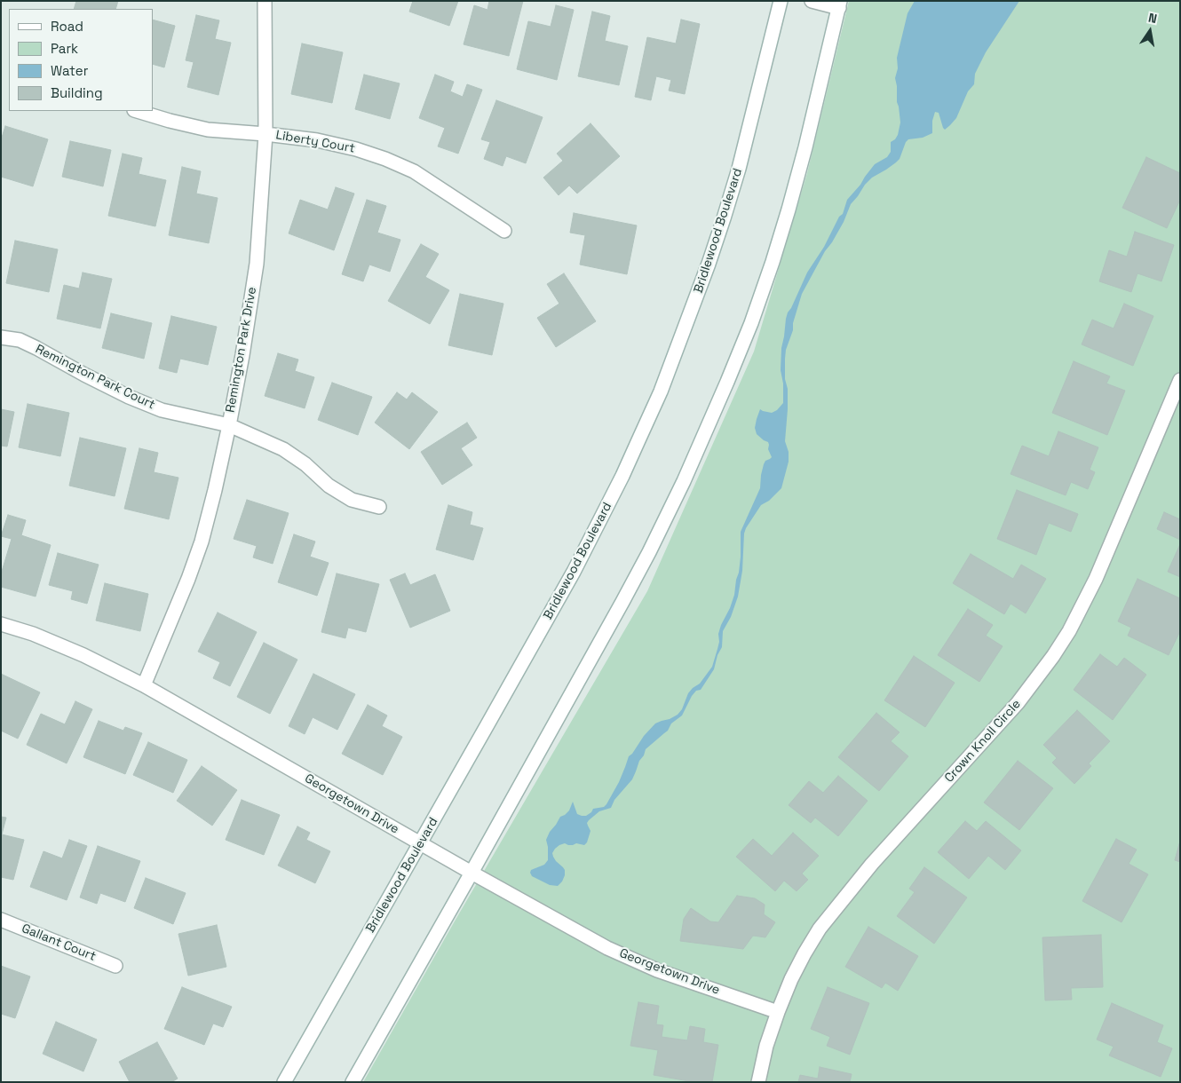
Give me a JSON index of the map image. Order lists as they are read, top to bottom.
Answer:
{
  "streets": {
    "street": [
      "Liberty Court",
      "Bridlewood Boulevard",
      "Remington Park Drive",
      "Remington Park Court",
      "Crown Knoll Circle",
      "Georgetown Drive",
      "Gallant Court"
    ]
  },
  "crossings": [
    ["Liberty Court", "Remington Park Drive"],
    ["Bridlewood Boulevard", "Georgetown Drive"],
    ["Remington Park Drive", "Remington Park Court"],
    ["Remington Park Drive", "Georgetown Drive"],
    ["Crown Knoll Circle", "Georgetown Drive"]
  ],
  "legend": [
    "Road",
    "Park",
    "Water",
    "Building"
  ],
  "north": "top"
}
